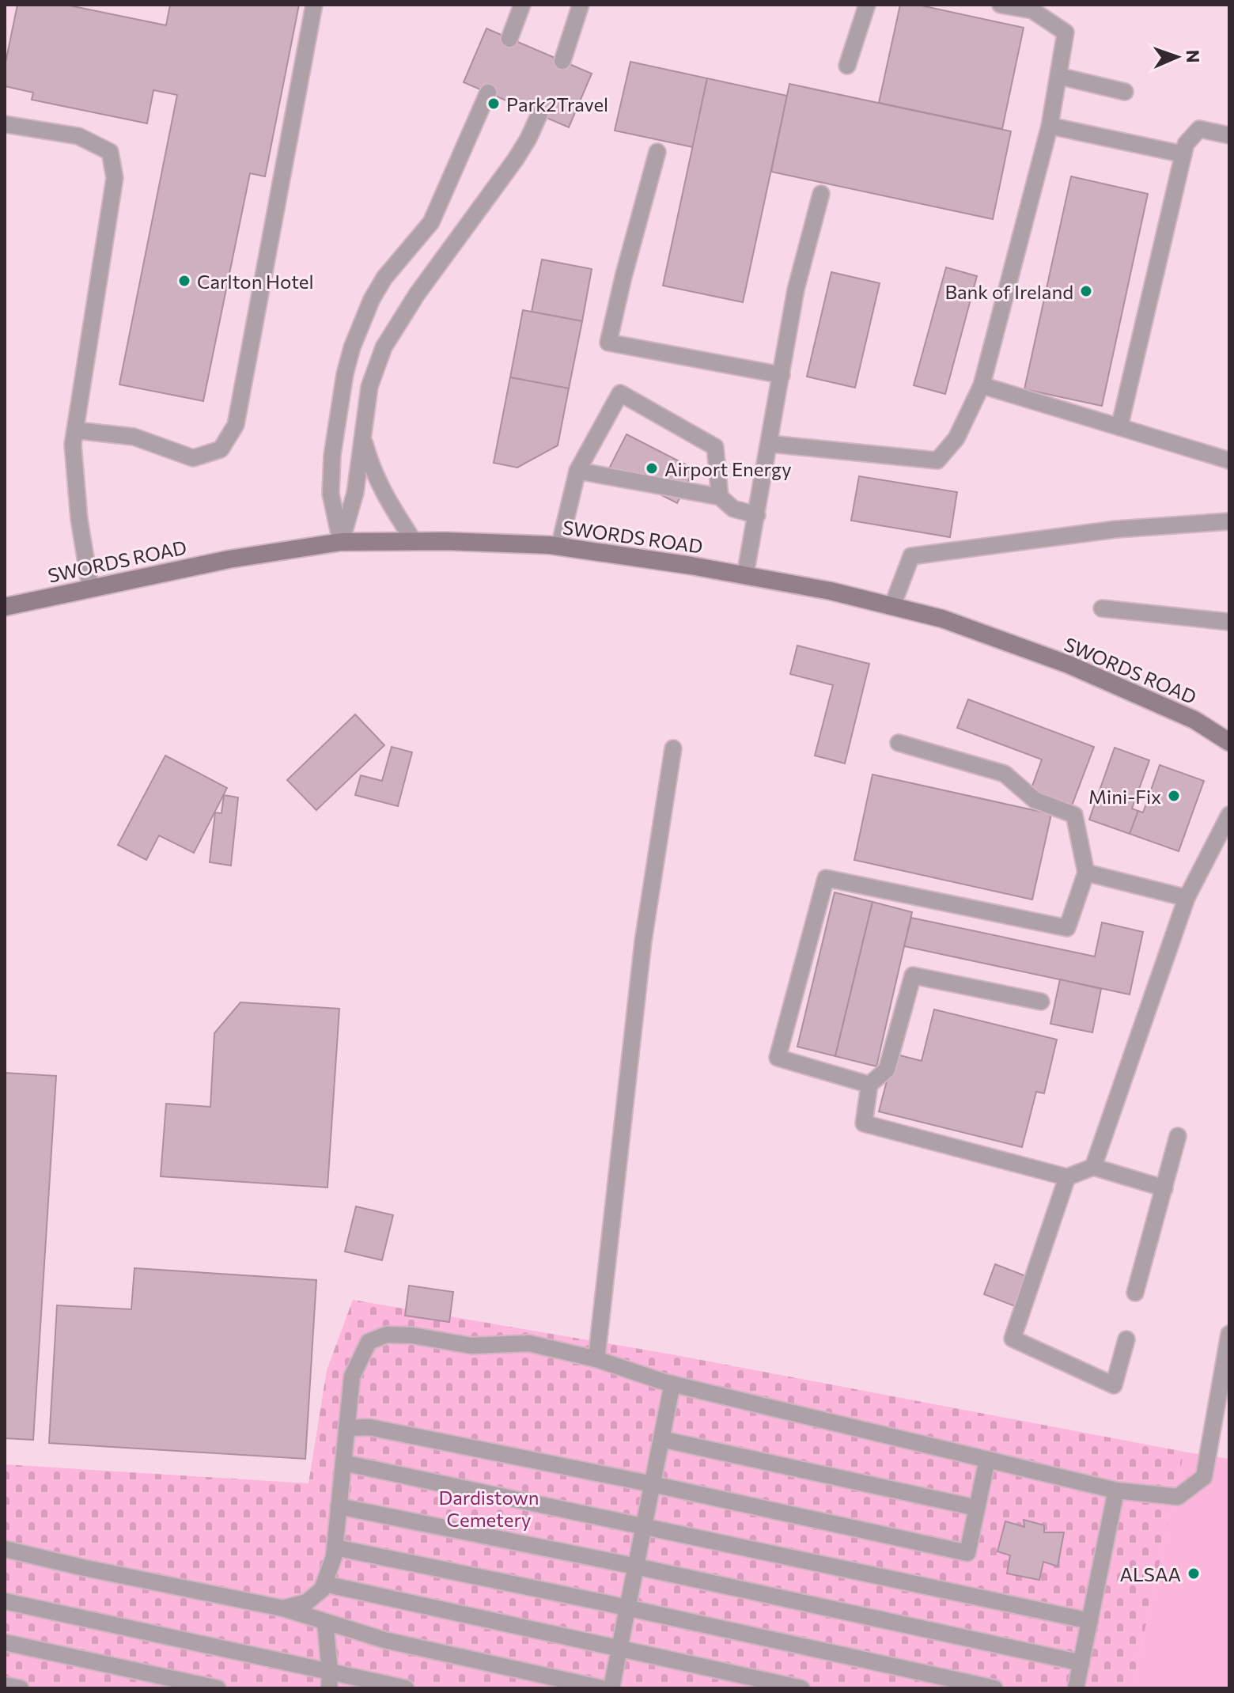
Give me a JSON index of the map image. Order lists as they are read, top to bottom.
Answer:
{
  "streets": {
    "main road": ["SWORDS ROAD"]
  },
  "parks": ["Dardistown Cemetery"],
  "places": [
    "Park2Travel",
    "Carlton Hotel",
    "Bank of Ireland",
    "Airport Energy",
    "Mini-Fix",
    "ALSAA"
  ],
  "north": "right"
}
